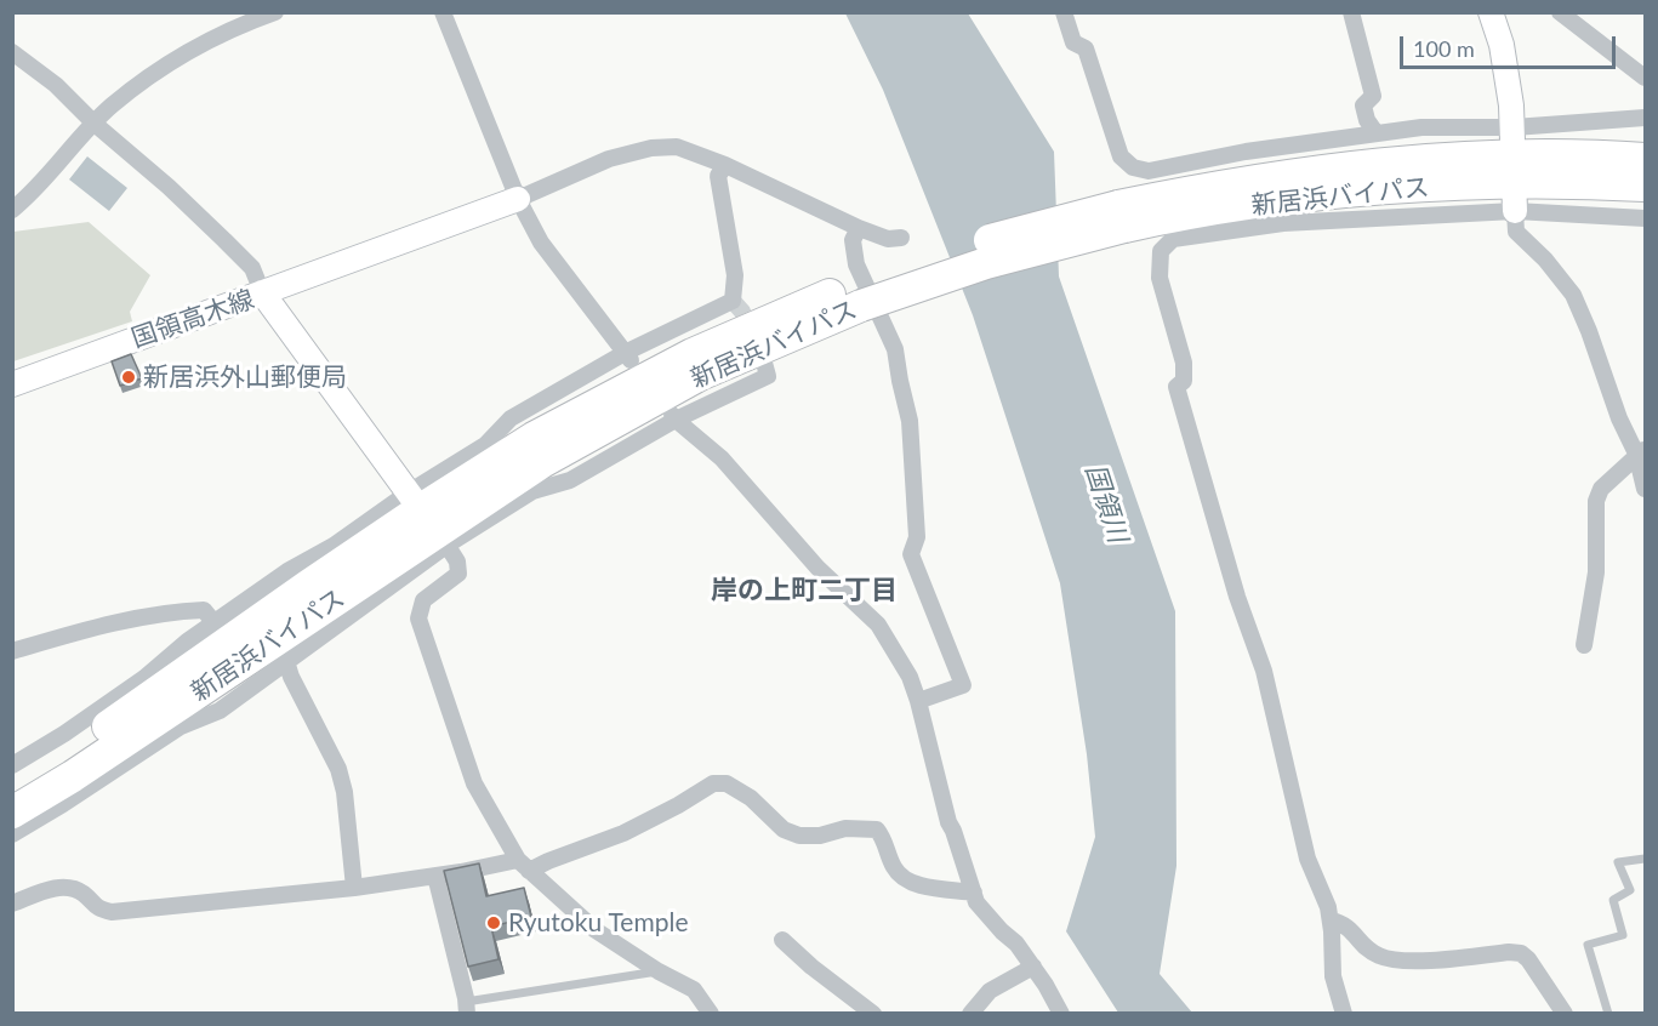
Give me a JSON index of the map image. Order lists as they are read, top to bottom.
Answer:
{
  "streets": {
    "highway": ["新居浜バイパス"],
    "main road": ["国領高木線"]
  },
  "crossings": [
    ["新居浜バイパス", "国領高木線"]
  ],
  "districts": ["岸の上町二丁目"],
  "water": ["国領川"],
  "places": ["新居浜外山郵便局", "Ryutoku Temple"],
  "scale_bar": "100 m"
}
